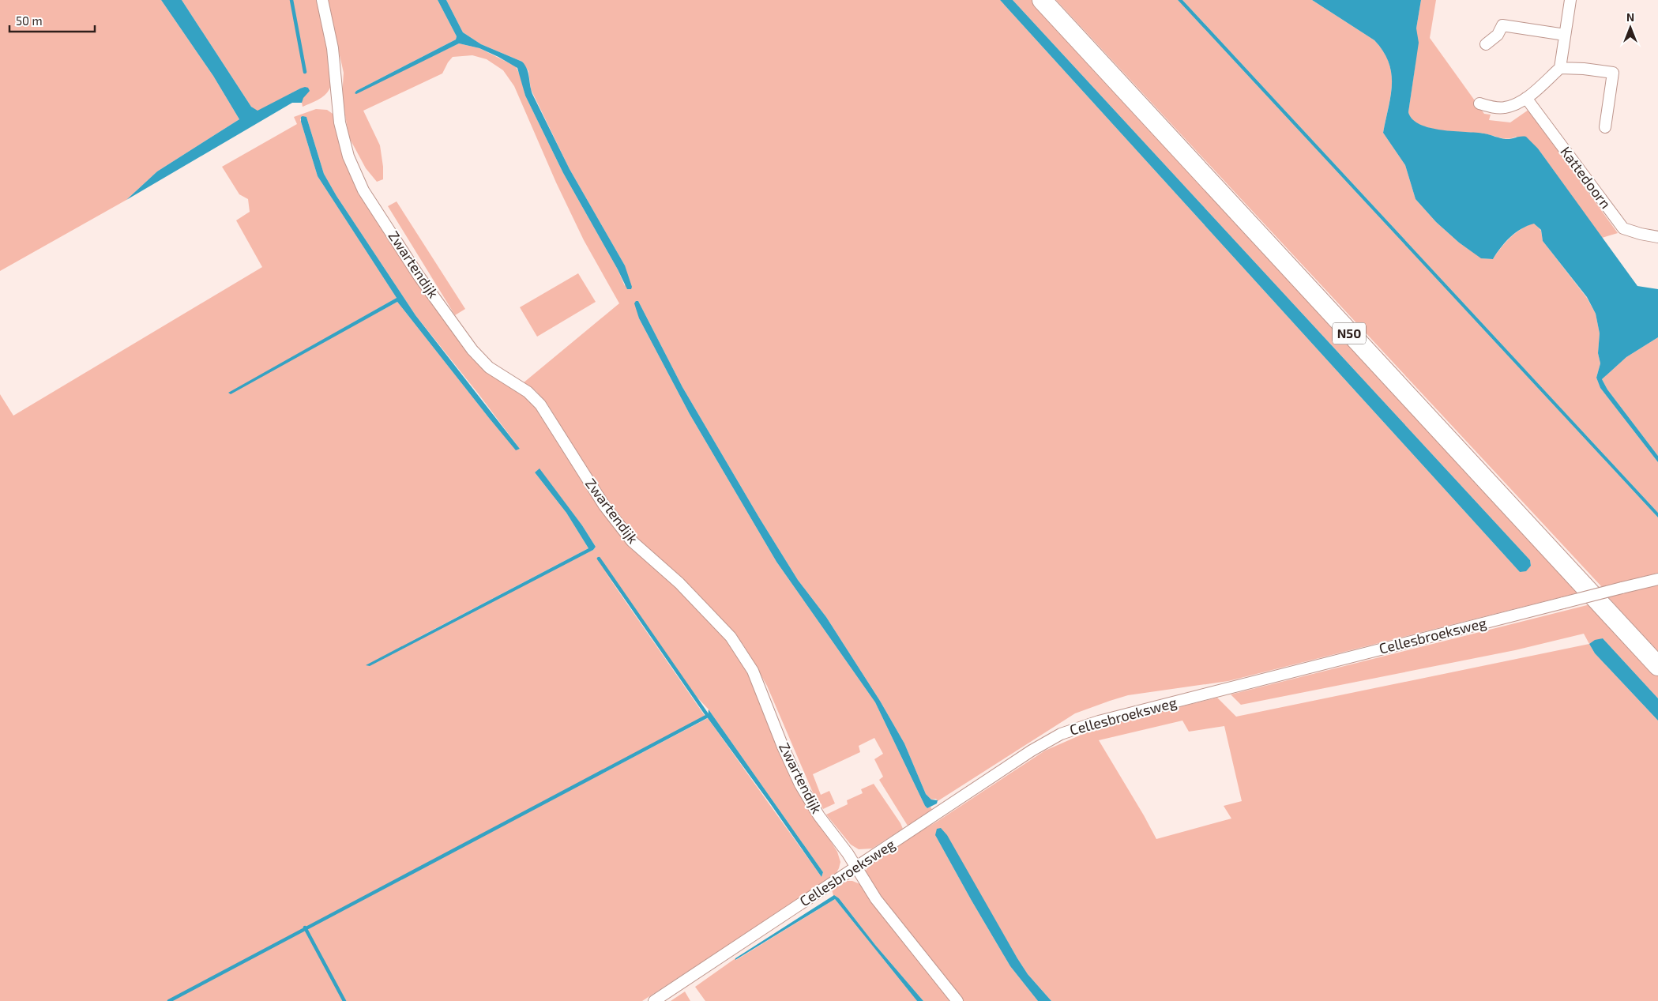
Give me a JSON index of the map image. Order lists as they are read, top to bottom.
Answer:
{
  "streets": {
    "highway": ["N50"],
    "street": ["Kattedoorn", "Zwartendijk", "Cellesbroeksweg"]
  },
  "crossings": [
    ["Zwartendijk", "Cellesbroeksweg"]
  ],
  "scale_bar": "50 m",
  "north": "top"
}
